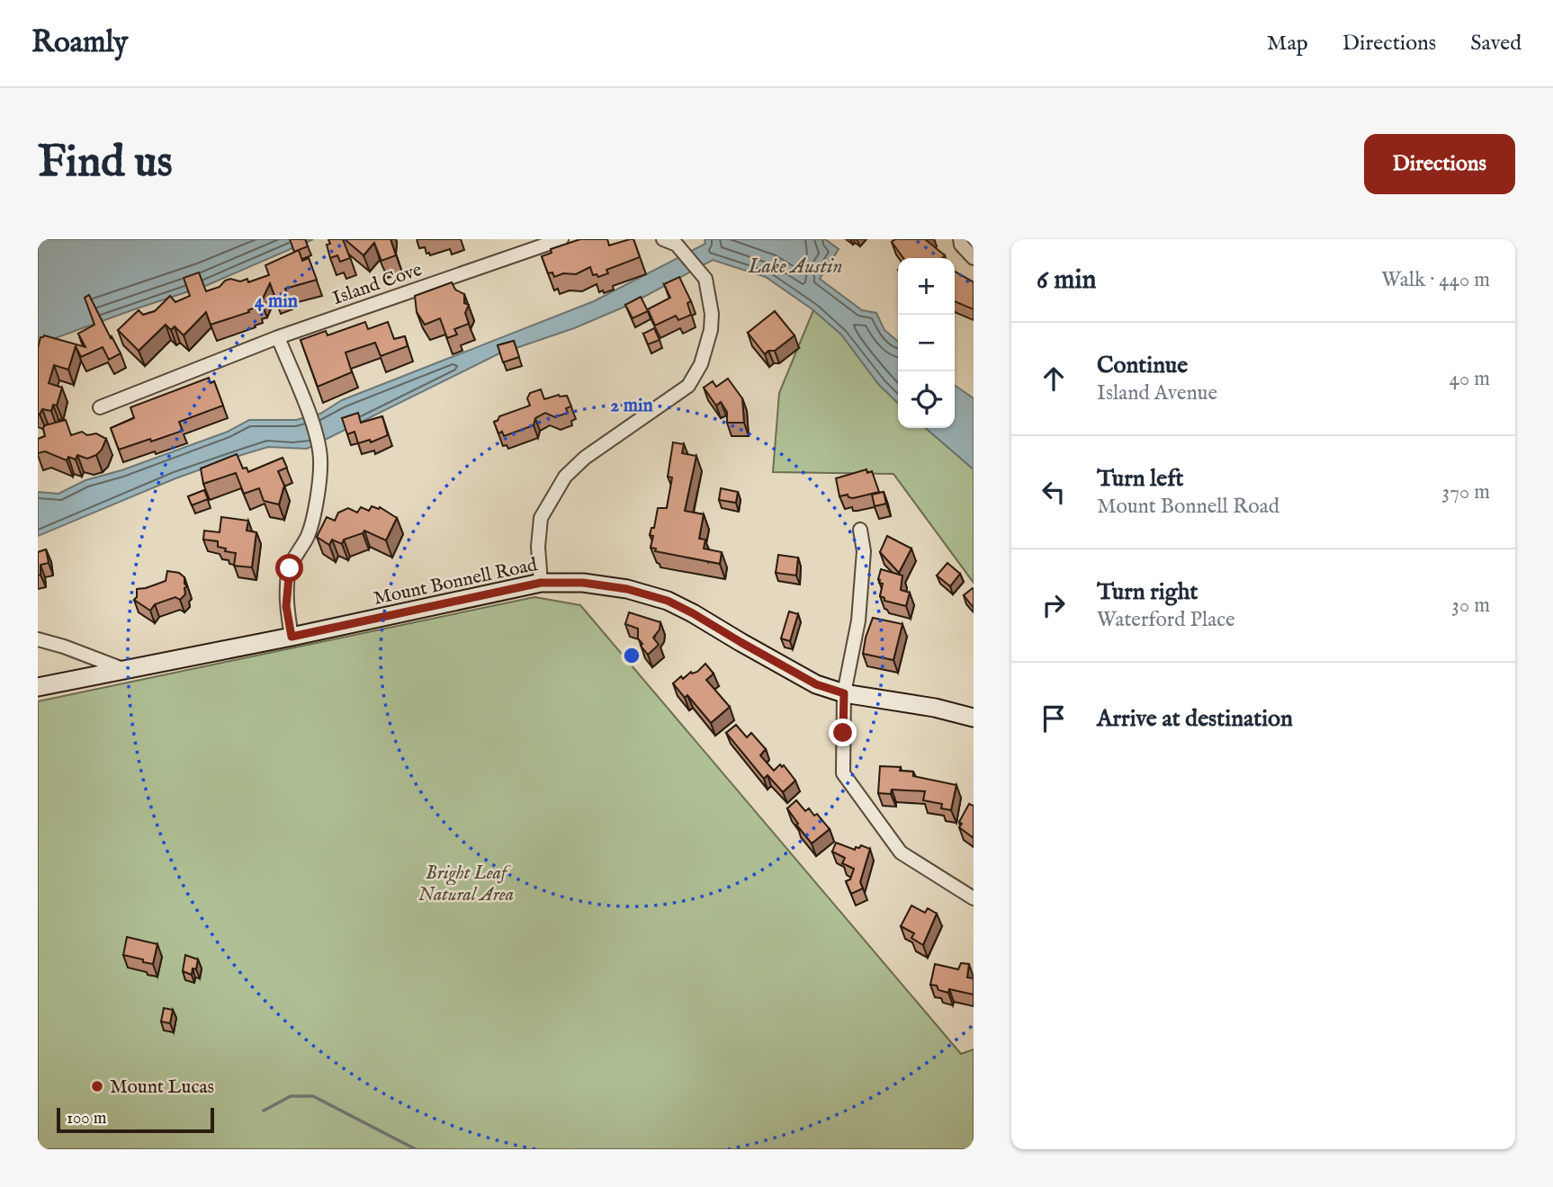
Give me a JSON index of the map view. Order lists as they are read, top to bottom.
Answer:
{
  "streets": {
    "street": ["Island Cove", "Mount Bonnell Road"]
  },
  "water": ["Lake Austin"],
  "parks": ["Bright Leaf Natural Area"],
  "places": ["Mount Lucas"],
  "scale_bar": "100 m",
  "page": {
    "header": "Roamly",
    "nav": ["Map", "Directions", "Saved"],
    "buttons": "Directions",
    "title": "Find us",
    "heading": ["6 min", "Walk · 440 m"],
    "map_buttons": ["+", "−"],
    "list": [
      ["Continue", "Island Avenue", "40 m"],
      ["Turn left", "Mount Bonnell Road", "370 m"],
      ["Turn right", "Waterford Place", "30 m"],
      "Arrive at destination"
    ],
    "scale": "100 m"
  },
  "rings": ["4 min", "2 min"]
}
